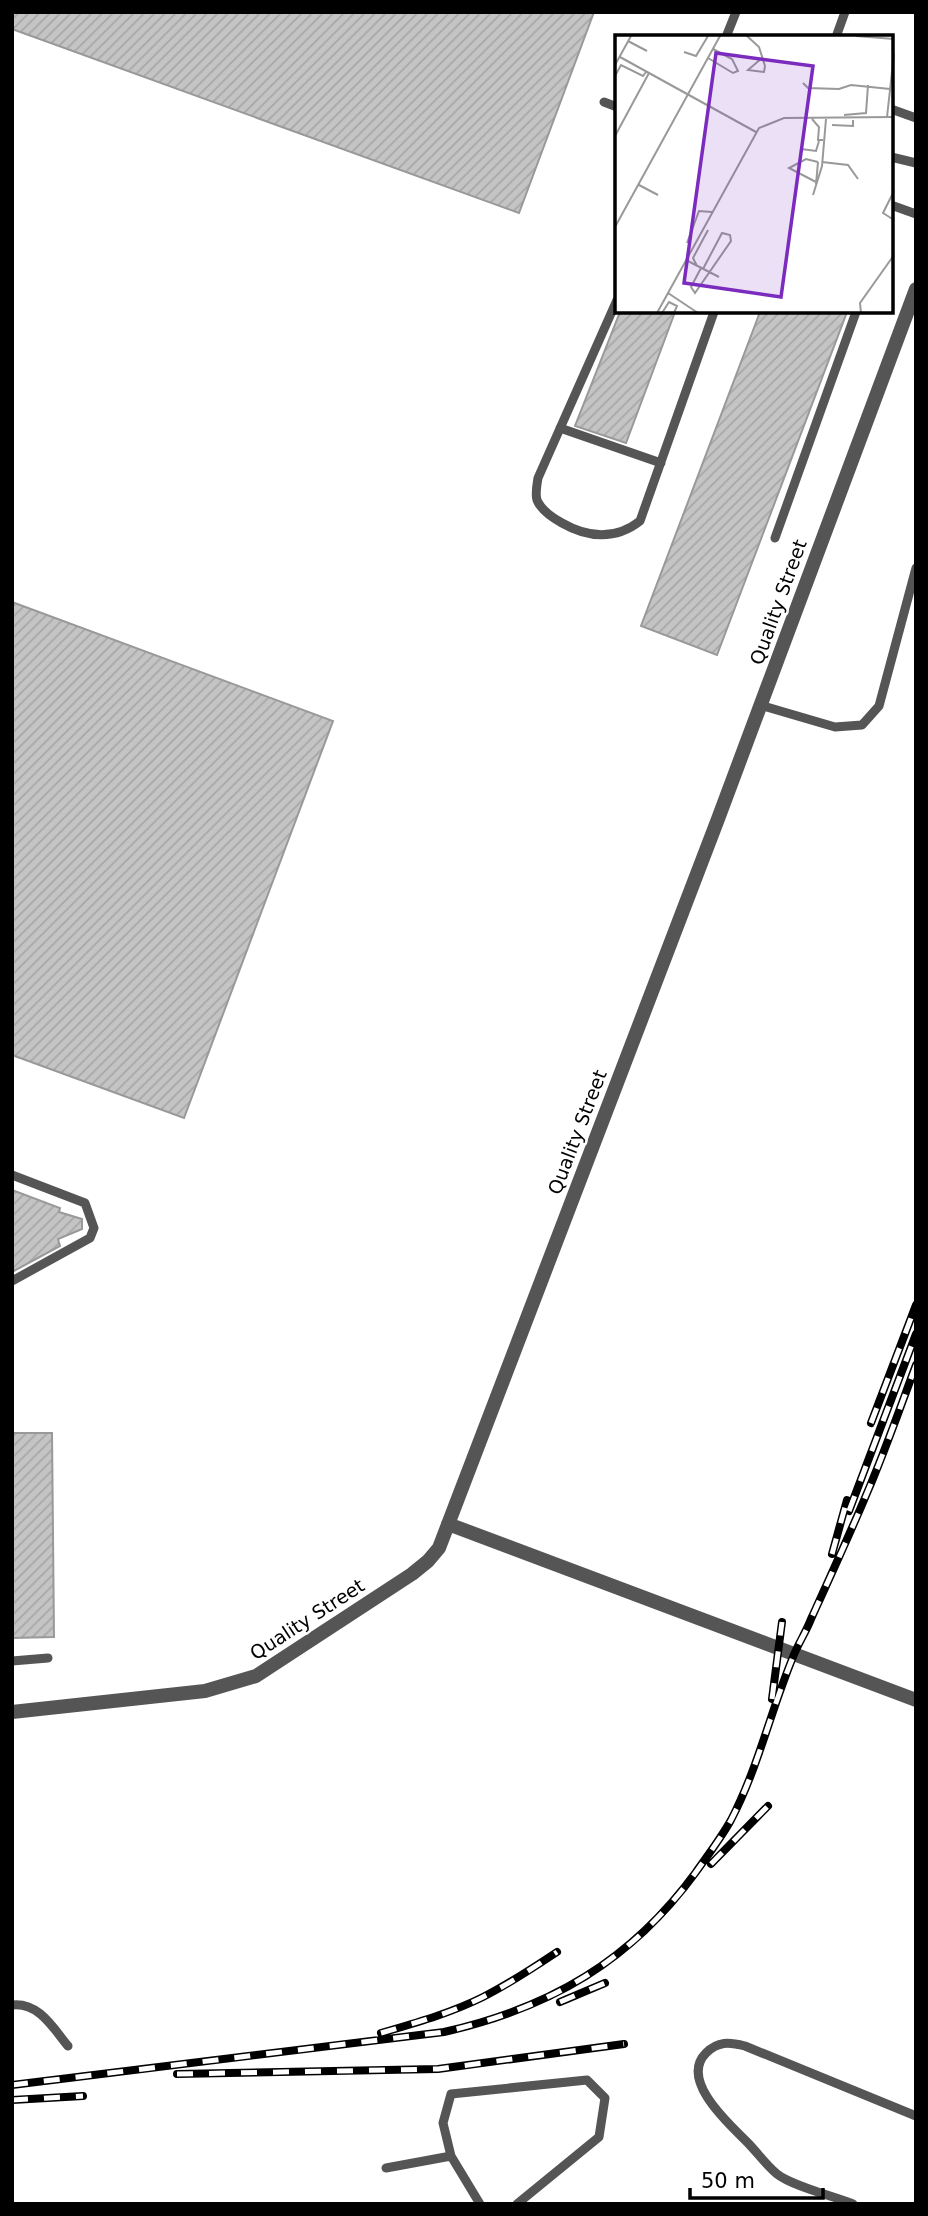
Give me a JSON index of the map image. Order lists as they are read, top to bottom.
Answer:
{
  "streets": {
    "street": ["Quality Street"]
  },
  "scale_bar": "50 m"
}
